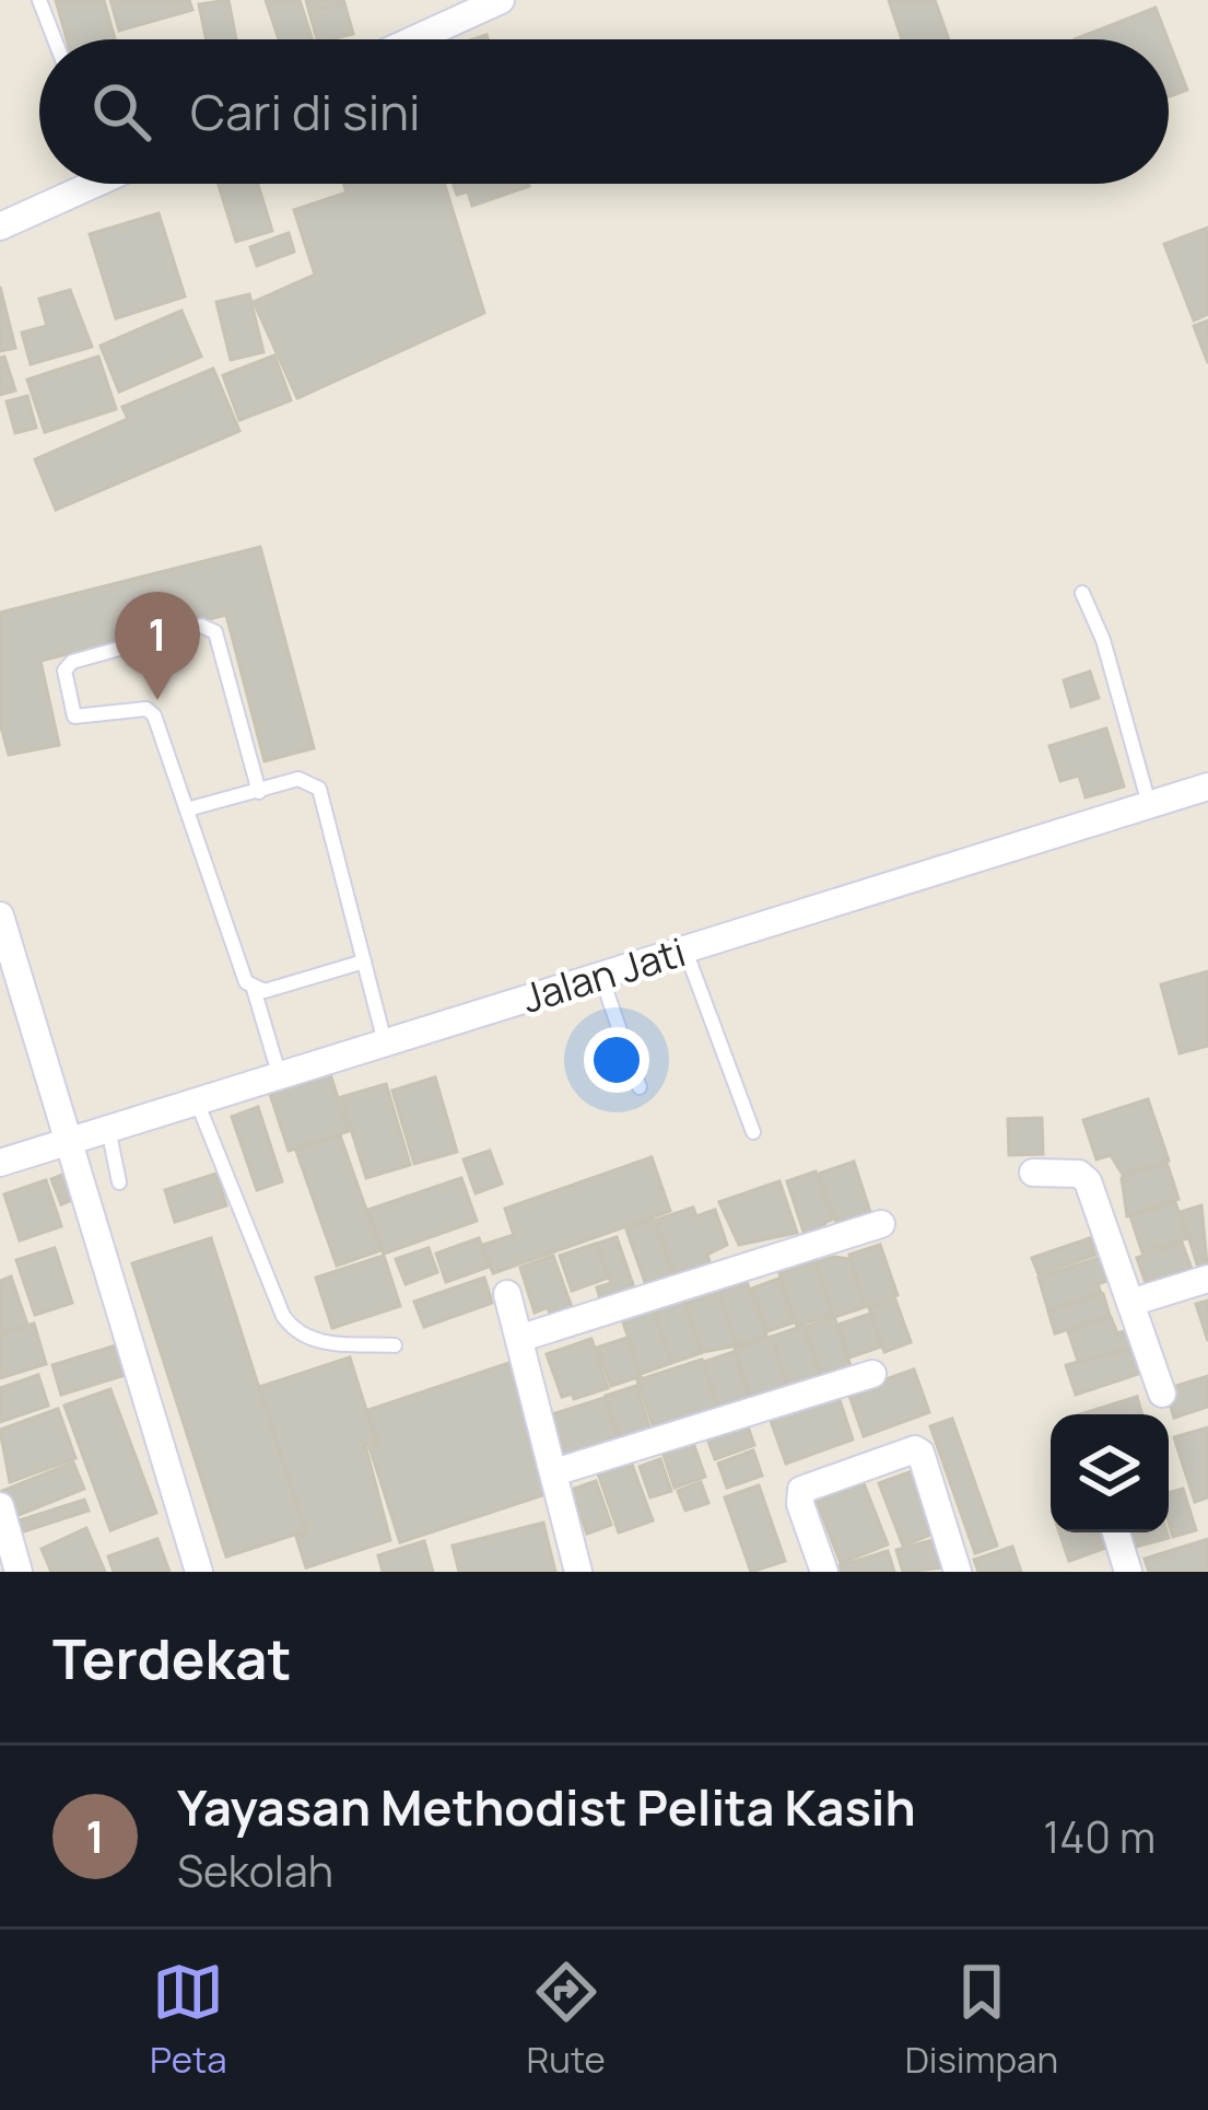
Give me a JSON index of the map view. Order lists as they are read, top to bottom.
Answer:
{
  "streets": {
    "street": ["Jalan Jati"]
  },
  "page": {
    "search": "Cari di sini",
    "pins": "1",
    "heading": "Terdekat",
    "list": [
      {
        "mark": "1",
        "name": "Yayasan Methodist Pelita Kasih",
        "note": "Sekolah",
        "value": "140 m"
      }
    ],
    "nav": ["Peta", "Rute", "Disimpan"]
  }
}
